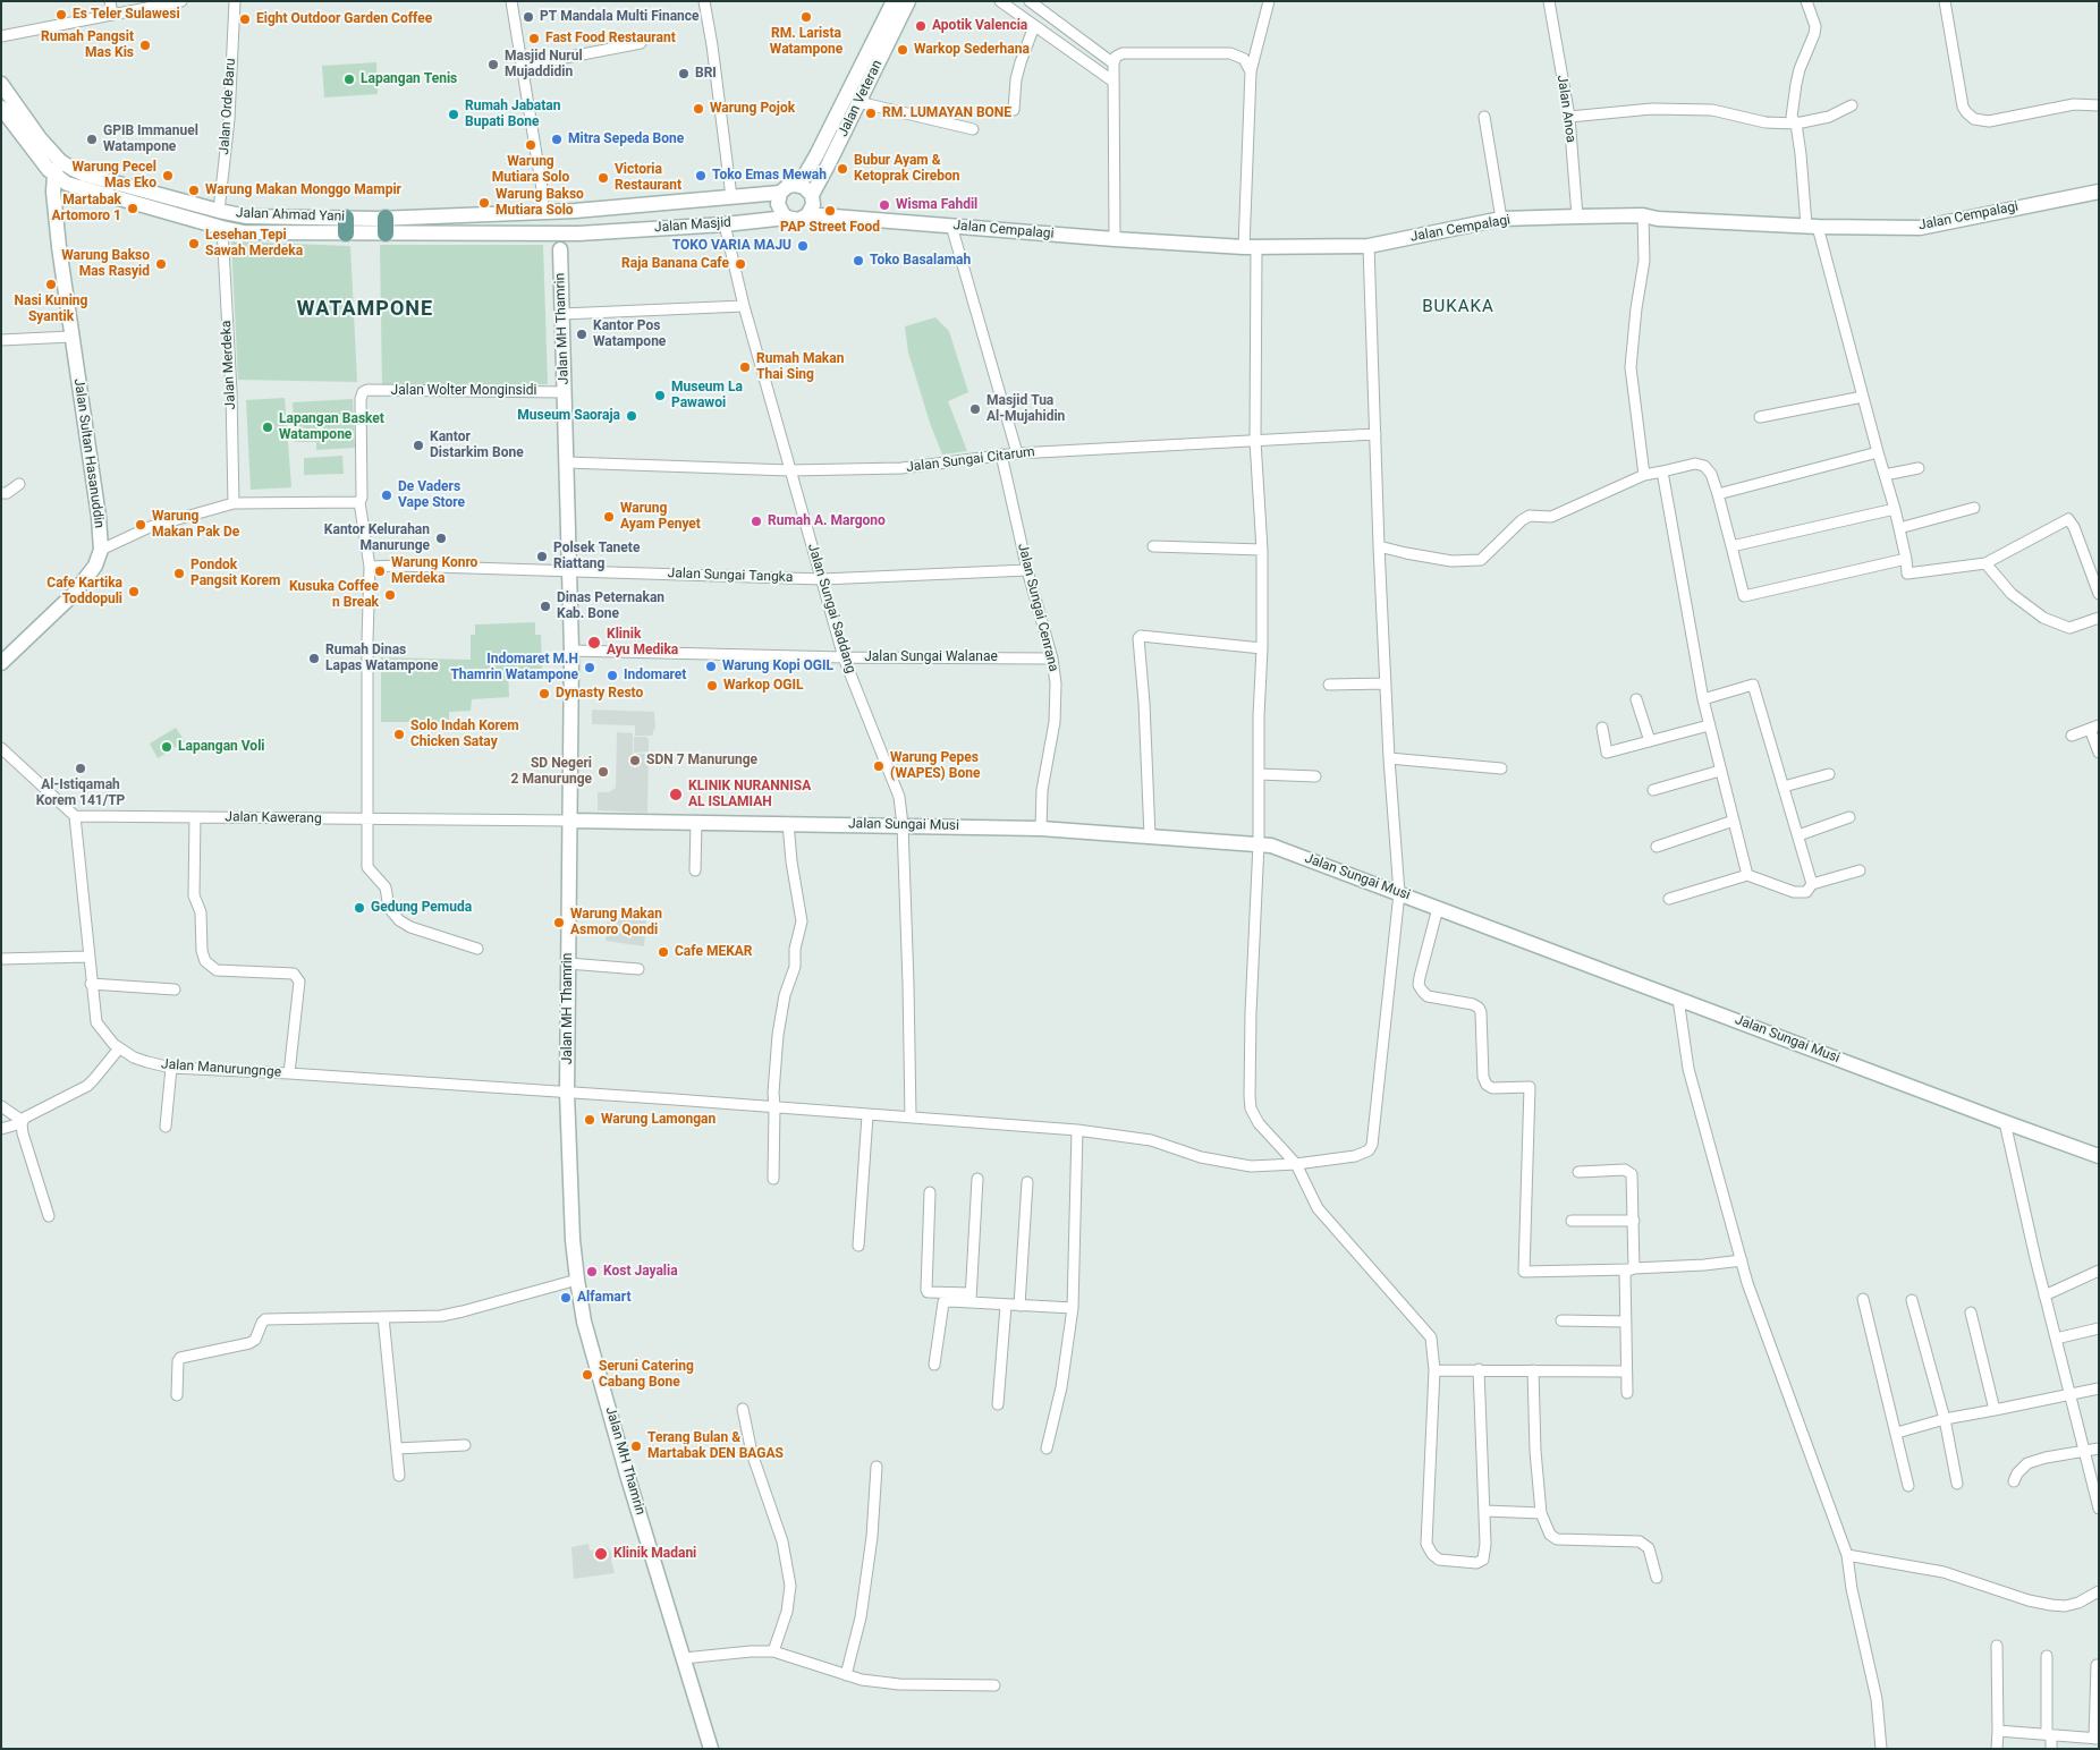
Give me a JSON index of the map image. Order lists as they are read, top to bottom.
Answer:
{
  "streets": {
    "main road": [
      "Jalan Veteran",
      "Jalan Ahmad Yani",
      "Jalan Cempalagi",
      "Jalan Masjid",
      "Jalan MH Thamrin",
      "Jalan Sultan Hasanuddin",
      "Jalan Sungai Musi"
    ],
    "street": [
      "Jalan Orde Baru",
      "Jalan Anoa",
      "Jalan Merdeka",
      "Jalan Wolter Monginsidi",
      "Jalan Sungai Citarum",
      "Jalan Sungai Tangka",
      "Jalan Sungai Cenrana",
      "Jalan Sungai Saddang",
      "Jalan Sungai Walanae",
      "Jalan Kawerang",
      "Jalan Manurungnge"
    ]
  },
  "crossings": [
    ["Jalan Veteran", "Jalan Cempalagi"],
    ["Jalan Veteran", "Jalan Masjid"],
    ["Jalan Orde Baru", "Jalan Ahmad Yani"],
    ["Jalan Anoa", "Jalan Cempalagi"],
    ["Jalan Ahmad Yani", "Jalan Masjid"],
    ["Jalan Ahmad Yani", "Jalan Merdeka"],
    ["Jalan Ahmad Yani", "Jalan Sultan Hasanuddin"],
    ["Jalan Cempalagi", "Jalan Masjid"],
    ["Jalan Masjid", "Jalan Sungai Saddang"],
    ["Jalan MH Thamrin", "Jalan Wolter Monginsidi"],
    ["Jalan MH Thamrin", "Jalan Sungai Citarum"],
    ["Jalan MH Thamrin", "Jalan Sungai Tangka"],
    ["Jalan MH Thamrin", "Jalan Sungai Walanae"],
    ["Jalan MH Thamrin", "Jalan Kawerang"],
    ["Jalan MH Thamrin", "Jalan Sungai Musi"],
    ["Jalan MH Thamrin", "Jalan Manurungnge"],
    ["Jalan Sungai Citarum", "Jalan Sungai Cenrana"],
    ["Jalan Sungai Citarum", "Jalan Sungai Saddang"],
    ["Jalan Sungai Tangka", "Jalan Sungai Cenrana"],
    ["Jalan Sungai Tangka", "Jalan Sungai Saddang"],
    ["Jalan Sungai Cenrana", "Jalan Sungai Walanae"],
    ["Jalan Sungai Cenrana", "Jalan Sungai Musi"],
    ["Jalan Sungai Saddang", "Jalan Sungai Walanae"],
    ["Jalan Sungai Saddang", "Jalan Sungai Musi"],
    ["Jalan Sungai Saddang", "Jalan Manurungnge"],
    ["Jalan Kawerang", "Jalan Sungai Musi"],
    ["Jalan Kawerang", "Jalan Manurungnge"],
    ["Jalan Sungai Musi", "Jalan Manurungnge"]
  ],
  "districts": ["BUKAKA", "WATAMPONE"],
  "places": [
    "Es Teler Sulawesi",
    "PT Mandala Multi Finance",
    "RM. Larista Watampone",
    "Eight Outdoor Garden Coffee",
    "Apotik Valencia",
    "Fast Food Restaurant",
    "Rumah Pangsit Mas Kis",
    "Warkop Sederhana",
    "Masjid Nurul Mujaddidin",
    "BRI",
    "Lapangan Tenis",
    "Warung Pojok",
    "RM. LUMAYAN BONE",
    "Rumah Jabatan Bupati Bone",
    "GPIB Immanuel Watampone",
    "Mitra Sepeda Bone",
    "Warung Mutiara Solo",
    "Bubur Ayam & Ketoprak Cirebon",
    "Warung Pecel Mas Eko",
    "Toko Emas Mewah",
    "Victoria Restaurant",
    "Warung Makan Monggo Mampir",
    "Warung Bakso Mutiara Solo",
    "Wisma Fahdil",
    "Martabak Artomoro 1",
    "PAP Street Food",
    "Lesehan Tepi Sawah Merdeka",
    "TOKO VARIA MAJU",
    "Toko Basalamah",
    "Warung Bakso Mas Rasyid",
    "Raja Banana Cafe",
    "Nasi Kuning Syantik",
    "Kantor Pos Watampone",
    "Rumah Makan Thai Sing",
    "Museum La Pawawoi",
    "Masjid Tua Al-Mujahidin",
    "Museum Saoraja",
    "Lapangan Basket Watampone",
    "Kantor Distarkim Bone",
    "De Vaders Vape Store",
    "Warung Ayam Penyet",
    "Rumah A. Margono",
    "Warung Makan Pak De",
    "Kantor Kelurahan Manurunge",
    "Polsek Tanete Riattang",
    "Warung Konro Merdeka",
    "Pondok Pangsit Korem",
    "Cafe Kartika Toddopuli",
    "Kusuka Coffee n Break",
    "Dinas Peternakan Kab. Bone",
    "Klinik Ayu Medika",
    "Rumah Dinas Lapas Watampone",
    "Warung Kopi OGIL",
    "Indomaret M.H Thamrin Watampone",
    "Indomaret",
    "Warkop OGIL",
    "Dynasty Resto",
    "Solo Indah Korem Chicken Satay",
    "Lapangan Voli",
    "SDN 7 Manurunge",
    "Warung Pepes (WAPES) Bone",
    "Al-Istiqamah Korem 141/TP",
    "SD Negeri 2 Manurunge",
    "KLINIK NURANNISA AL ISLAMIAH",
    "Gedung Pemuda",
    "Warung Makan Asmoro Qondi",
    "Cafe MEKAR",
    "Warung Lamongan",
    "Kost Jayalia",
    "Alfamart",
    "Seruni Catering Cabang Bone",
    "Terang Bulan & Martabak DEN BAGAS",
    "Klinik Madani"
  ]
}
